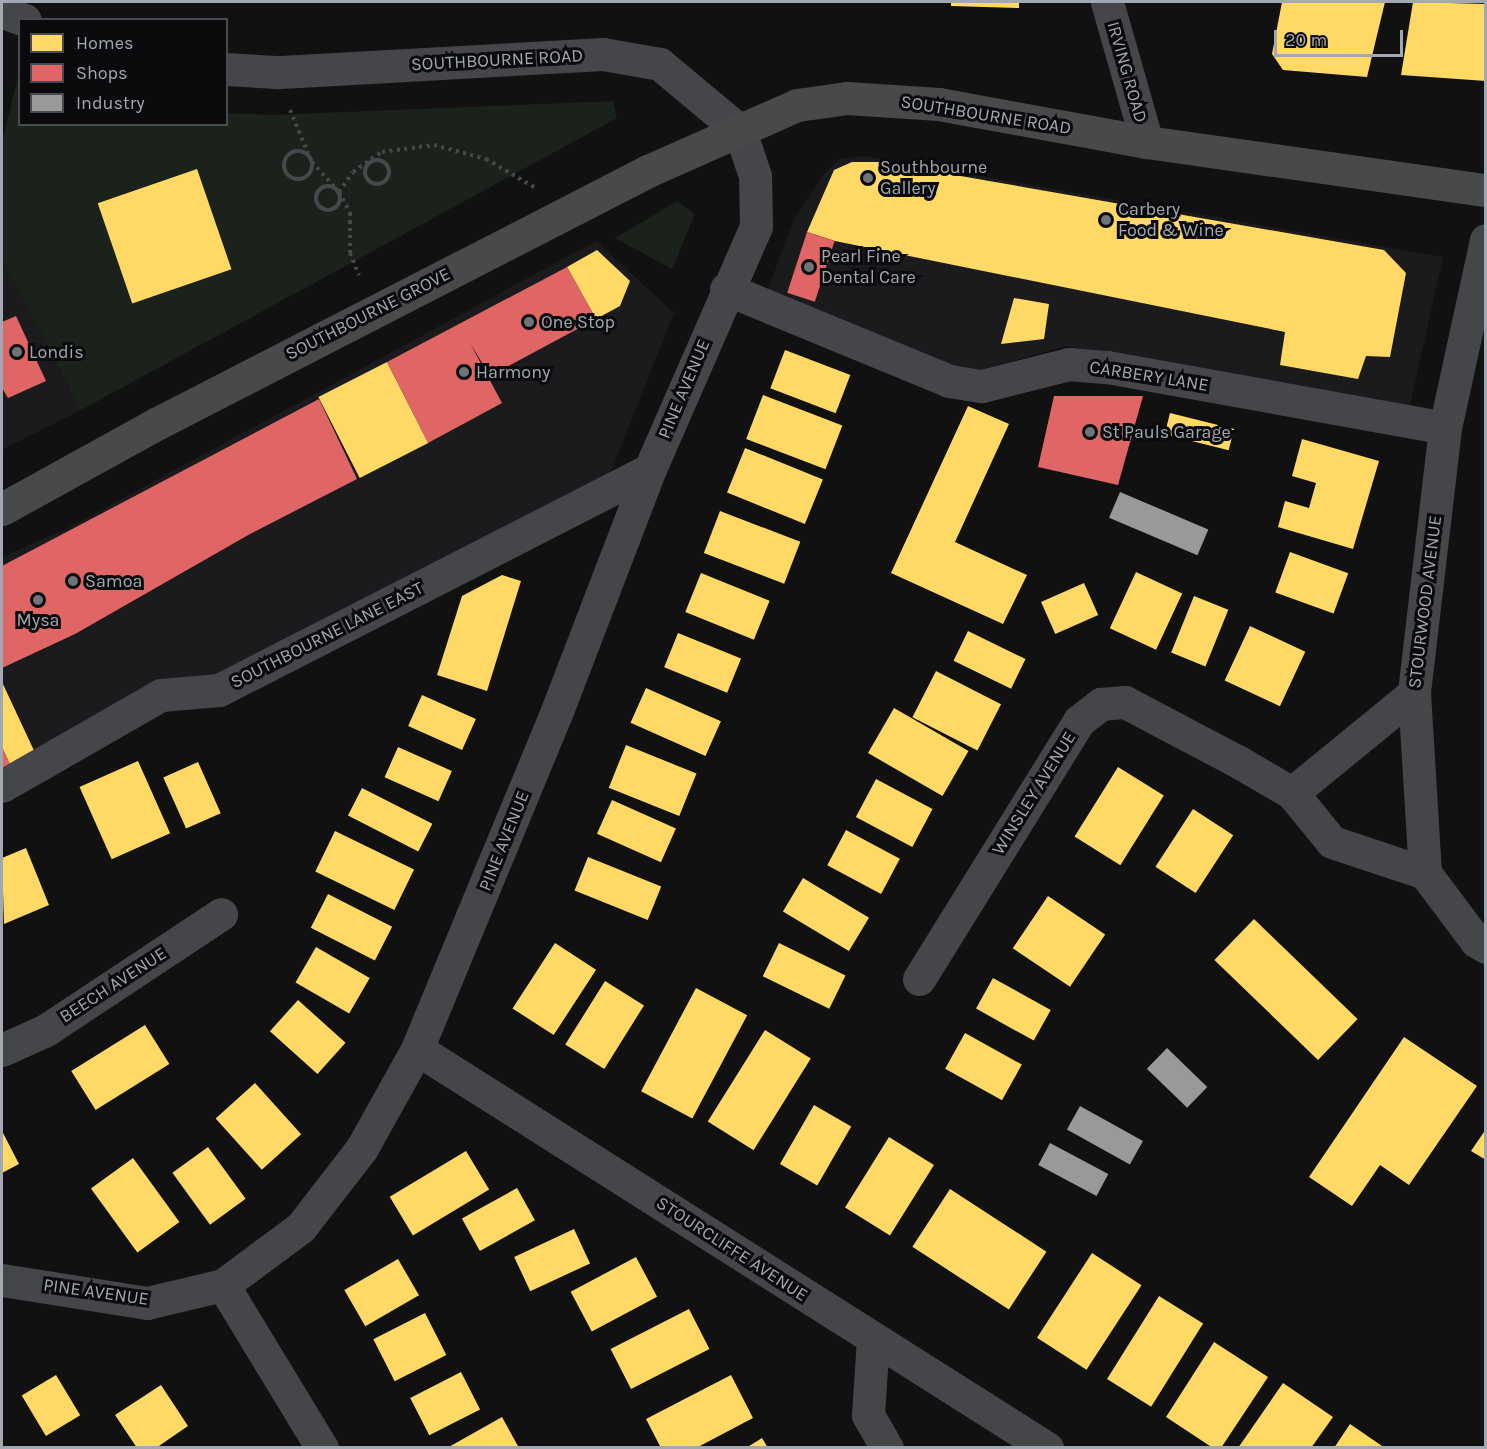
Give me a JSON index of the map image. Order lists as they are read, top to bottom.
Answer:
{
  "streets": {
    "main road": ["SOUTHBOURNE ROAD", "SOUTHBOURNE GROVE"],
    "street": [
      "IRVING ROAD",
      "CARBERY LANE",
      "PINE AVENUE",
      "STOURWOOD AVENUE",
      "SOUTHBOURNE LANE EAST",
      "WINSLEY AVENUE",
      "BEECH AVENUE",
      "STOURCLIFFE AVENUE"
    ]
  },
  "crossings": [
    ["SOUTHBOURNE ROAD", "IRVING ROAD"],
    ["SOUTHBOURNE ROAD", "SOUTHBOURNE GROVE"],
    ["SOUTHBOURNE ROAD", "PINE AVENUE"],
    ["SOUTHBOURNE GROVE", "PINE AVENUE"],
    ["CARBERY LANE", "PINE AVENUE"],
    ["CARBERY LANE", "STOURWOOD AVENUE"],
    ["PINE AVENUE", "SOUTHBOURNE LANE EAST"],
    ["PINE AVENUE", "STOURCLIFFE AVENUE"],
    ["STOURWOOD AVENUE", "WINSLEY AVENUE"]
  ],
  "places": [
    "Southbourne Gallery",
    "Carbery Food & Wine",
    "Pearl Fine Dental Care",
    "One Stop",
    "Londis",
    "Harmony",
    "St Pauls Garage",
    "Samoa",
    "Mysa"
  ],
  "legend": ["Homes", "Shops", "Industry"],
  "scale_bar": "20 m"
}
